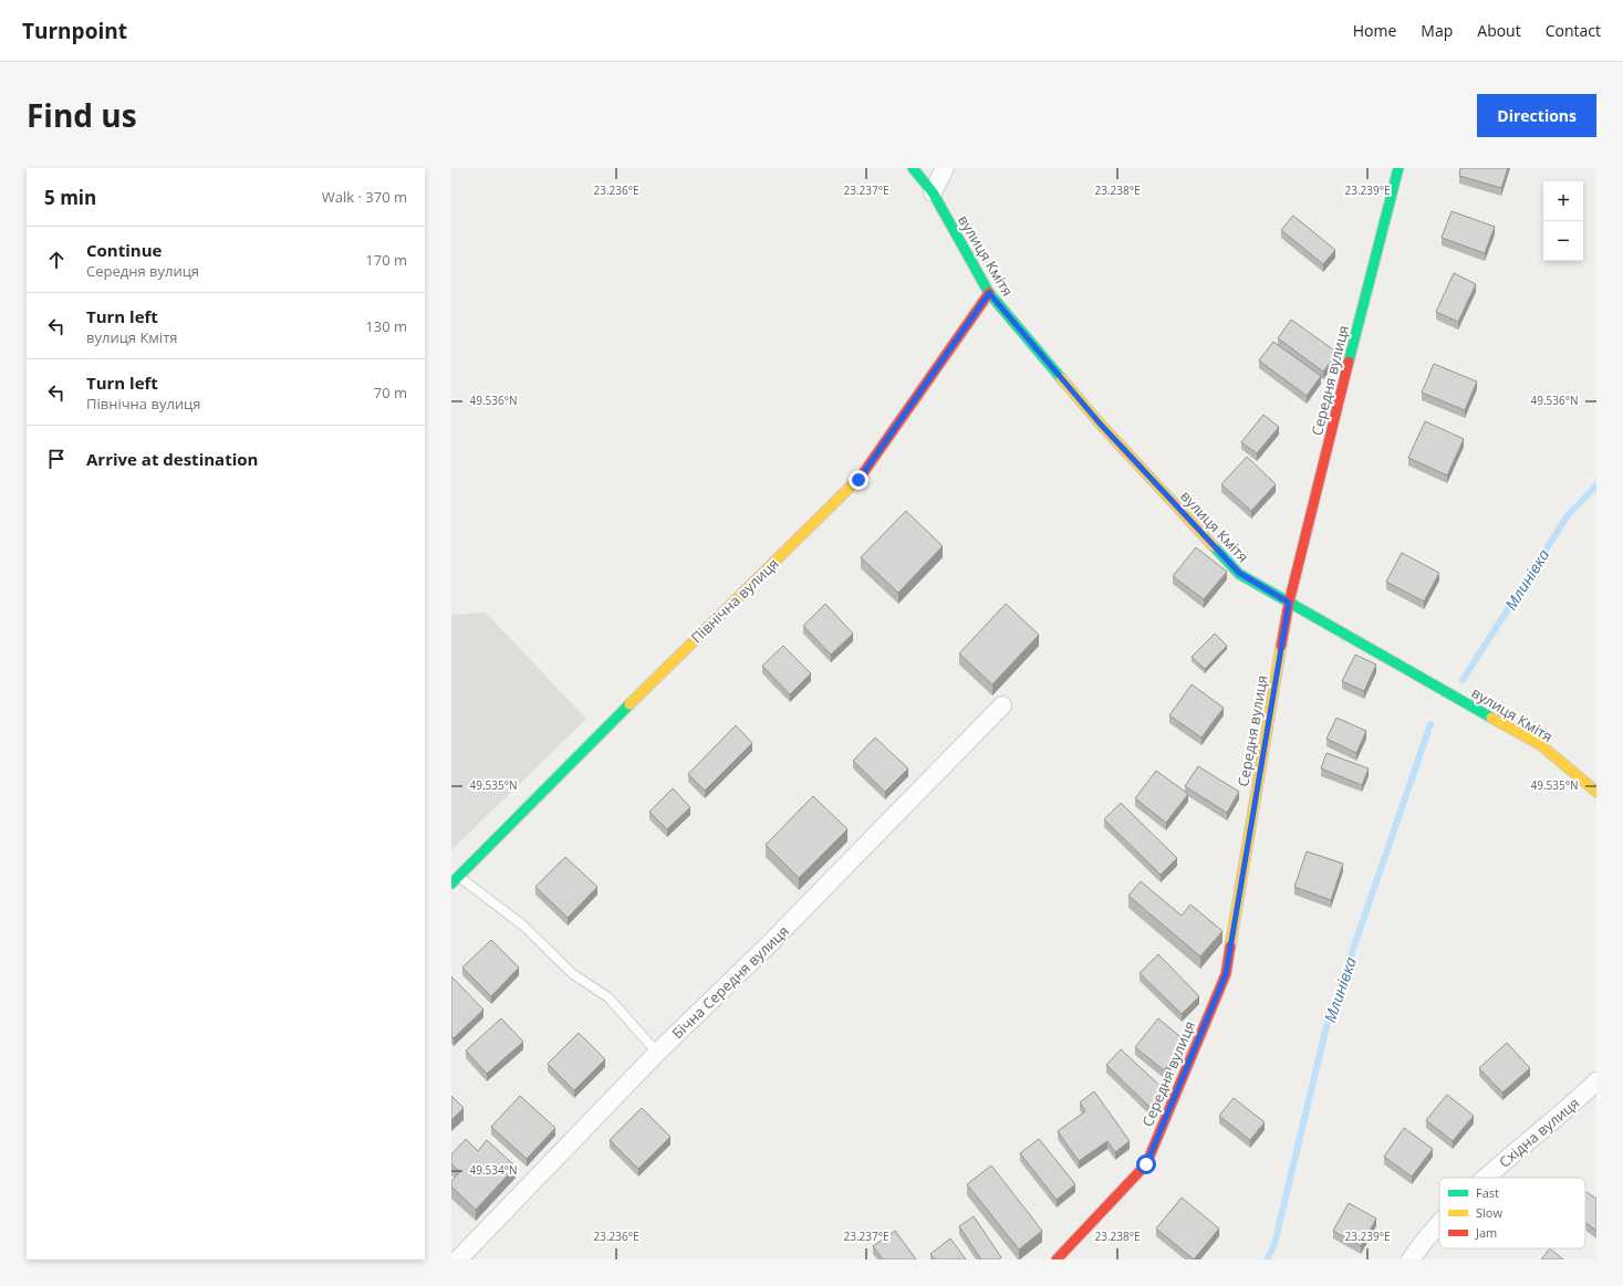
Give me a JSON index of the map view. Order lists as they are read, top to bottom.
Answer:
{
  "streets": {
    "street": [
      "вулиця Кмітя",
      "Середня вулиця",
      "Північна вулиця",
      "Бічна Середня вулиця",
      "Східна вулиця"
    ]
  },
  "crossings": [
    ["вулиця Кмітя", "Середня вулиця"],
    ["вулиця Кмітя", "Північна вулиця"]
  ],
  "water": ["Млинівка"],
  "legend": ["Fast", "Slow", "Jam"],
  "page": {
    "header": "Turnpoint",
    "nav": [
      "Home",
      "Map",
      "About",
      "Contact"
    ],
    "title": "Find us",
    "buttons": "Directions",
    "heading": ["5 min", "Walk · 370 m"],
    "map_buttons": ["+", "−"],
    "list": [
      ["Continue", "Середня вулиця", "170 m"],
      ["Turn left", "вулиця Кмітя", "130 m"],
      ["Turn left", "Північна вулиця", "70 m"],
      "Arrive at destination"
    ]
  },
  "coordinates": [
    "23.236°E",
    "23.237°E",
    "23.238°E",
    "23.239°E",
    "49.536°N",
    "49.535°N",
    "49.534°N"
  ]
}
